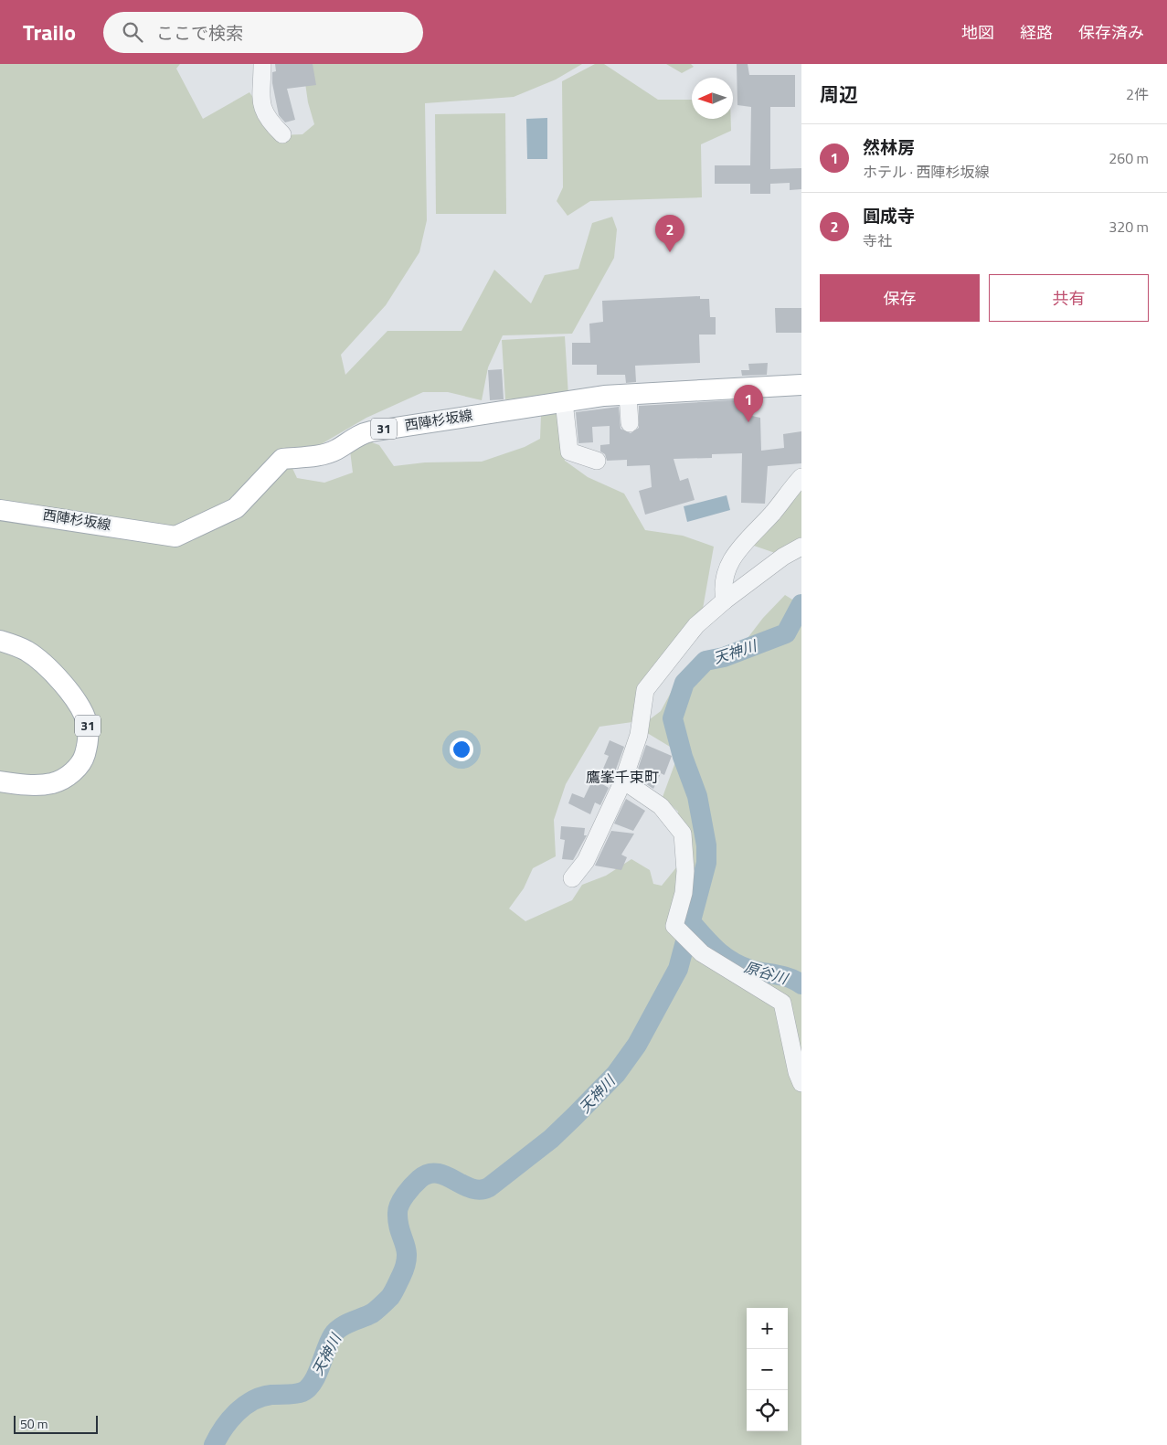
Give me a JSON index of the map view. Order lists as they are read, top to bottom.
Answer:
{
  "streets": {
    "main road": ["西陣杉坂線", "31"]
  },
  "districts": ["鷹峯千束町"],
  "water": ["天神川", "原谷川"],
  "scale_bar": "50 m",
  "north": "left",
  "page": {
    "header": "Trailo",
    "search": "ここで検索",
    "nav": ["地図", "経路", "保存済み"],
    "heading": ["周辺", "2件"],
    "list": [
      {
        "mark": "1",
        "name": "然林房",
        "note": "ホテル · 西陣杉坂線",
        "value": "260 m"
      },
      {
        "mark": "2",
        "name": "圓成寺",
        "note": "寺社",
        "value": "320 m"
      }
    ],
    "pins": ["2", "1"],
    "buttons": ["保存", "共有"],
    "map_buttons": ["+", "−"],
    "scale": "50 m"
  }
}
